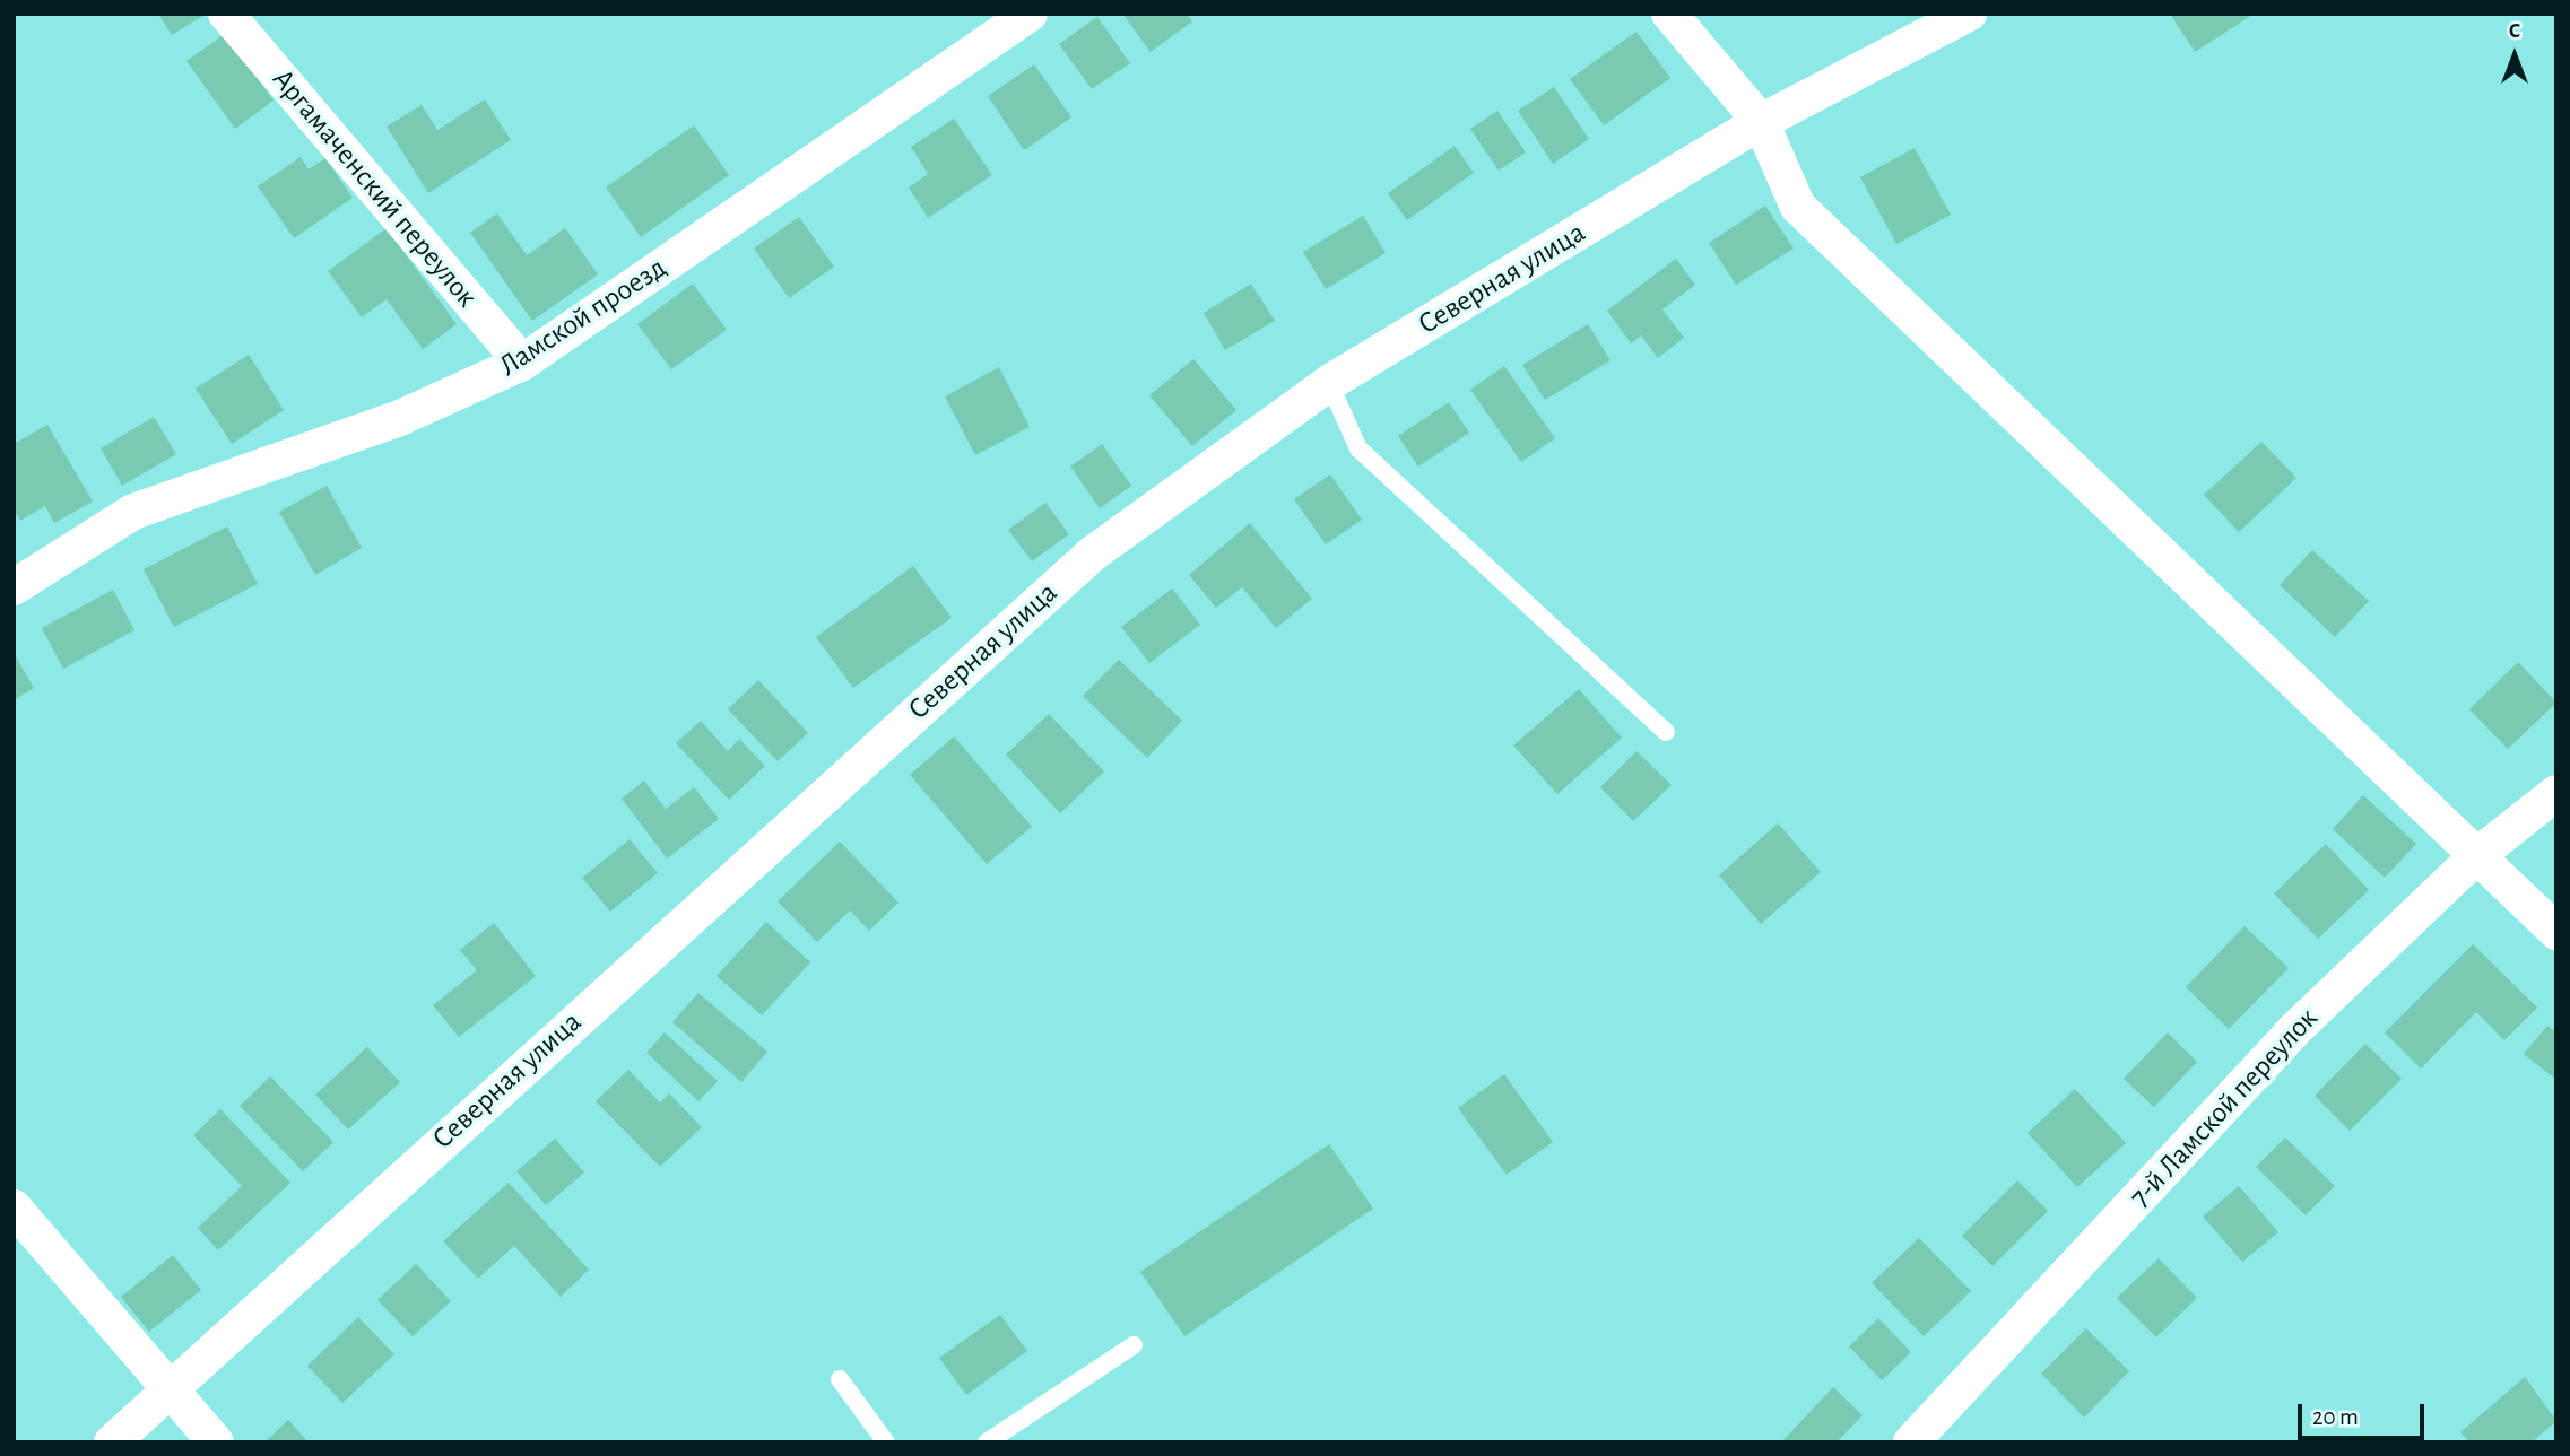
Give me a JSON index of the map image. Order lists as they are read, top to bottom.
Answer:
{
  "streets": {
    "street": [
      "Аргамаченский переулок",
      "Северная улица",
      "Ламской проезд",
      "7-й Ламской переулок"
    ]
  },
  "crossings": [
    ["Аргамаченский переулок", "Ламской проезд"]
  ],
  "scale_bar": "20 m",
  "north": "top"
}
